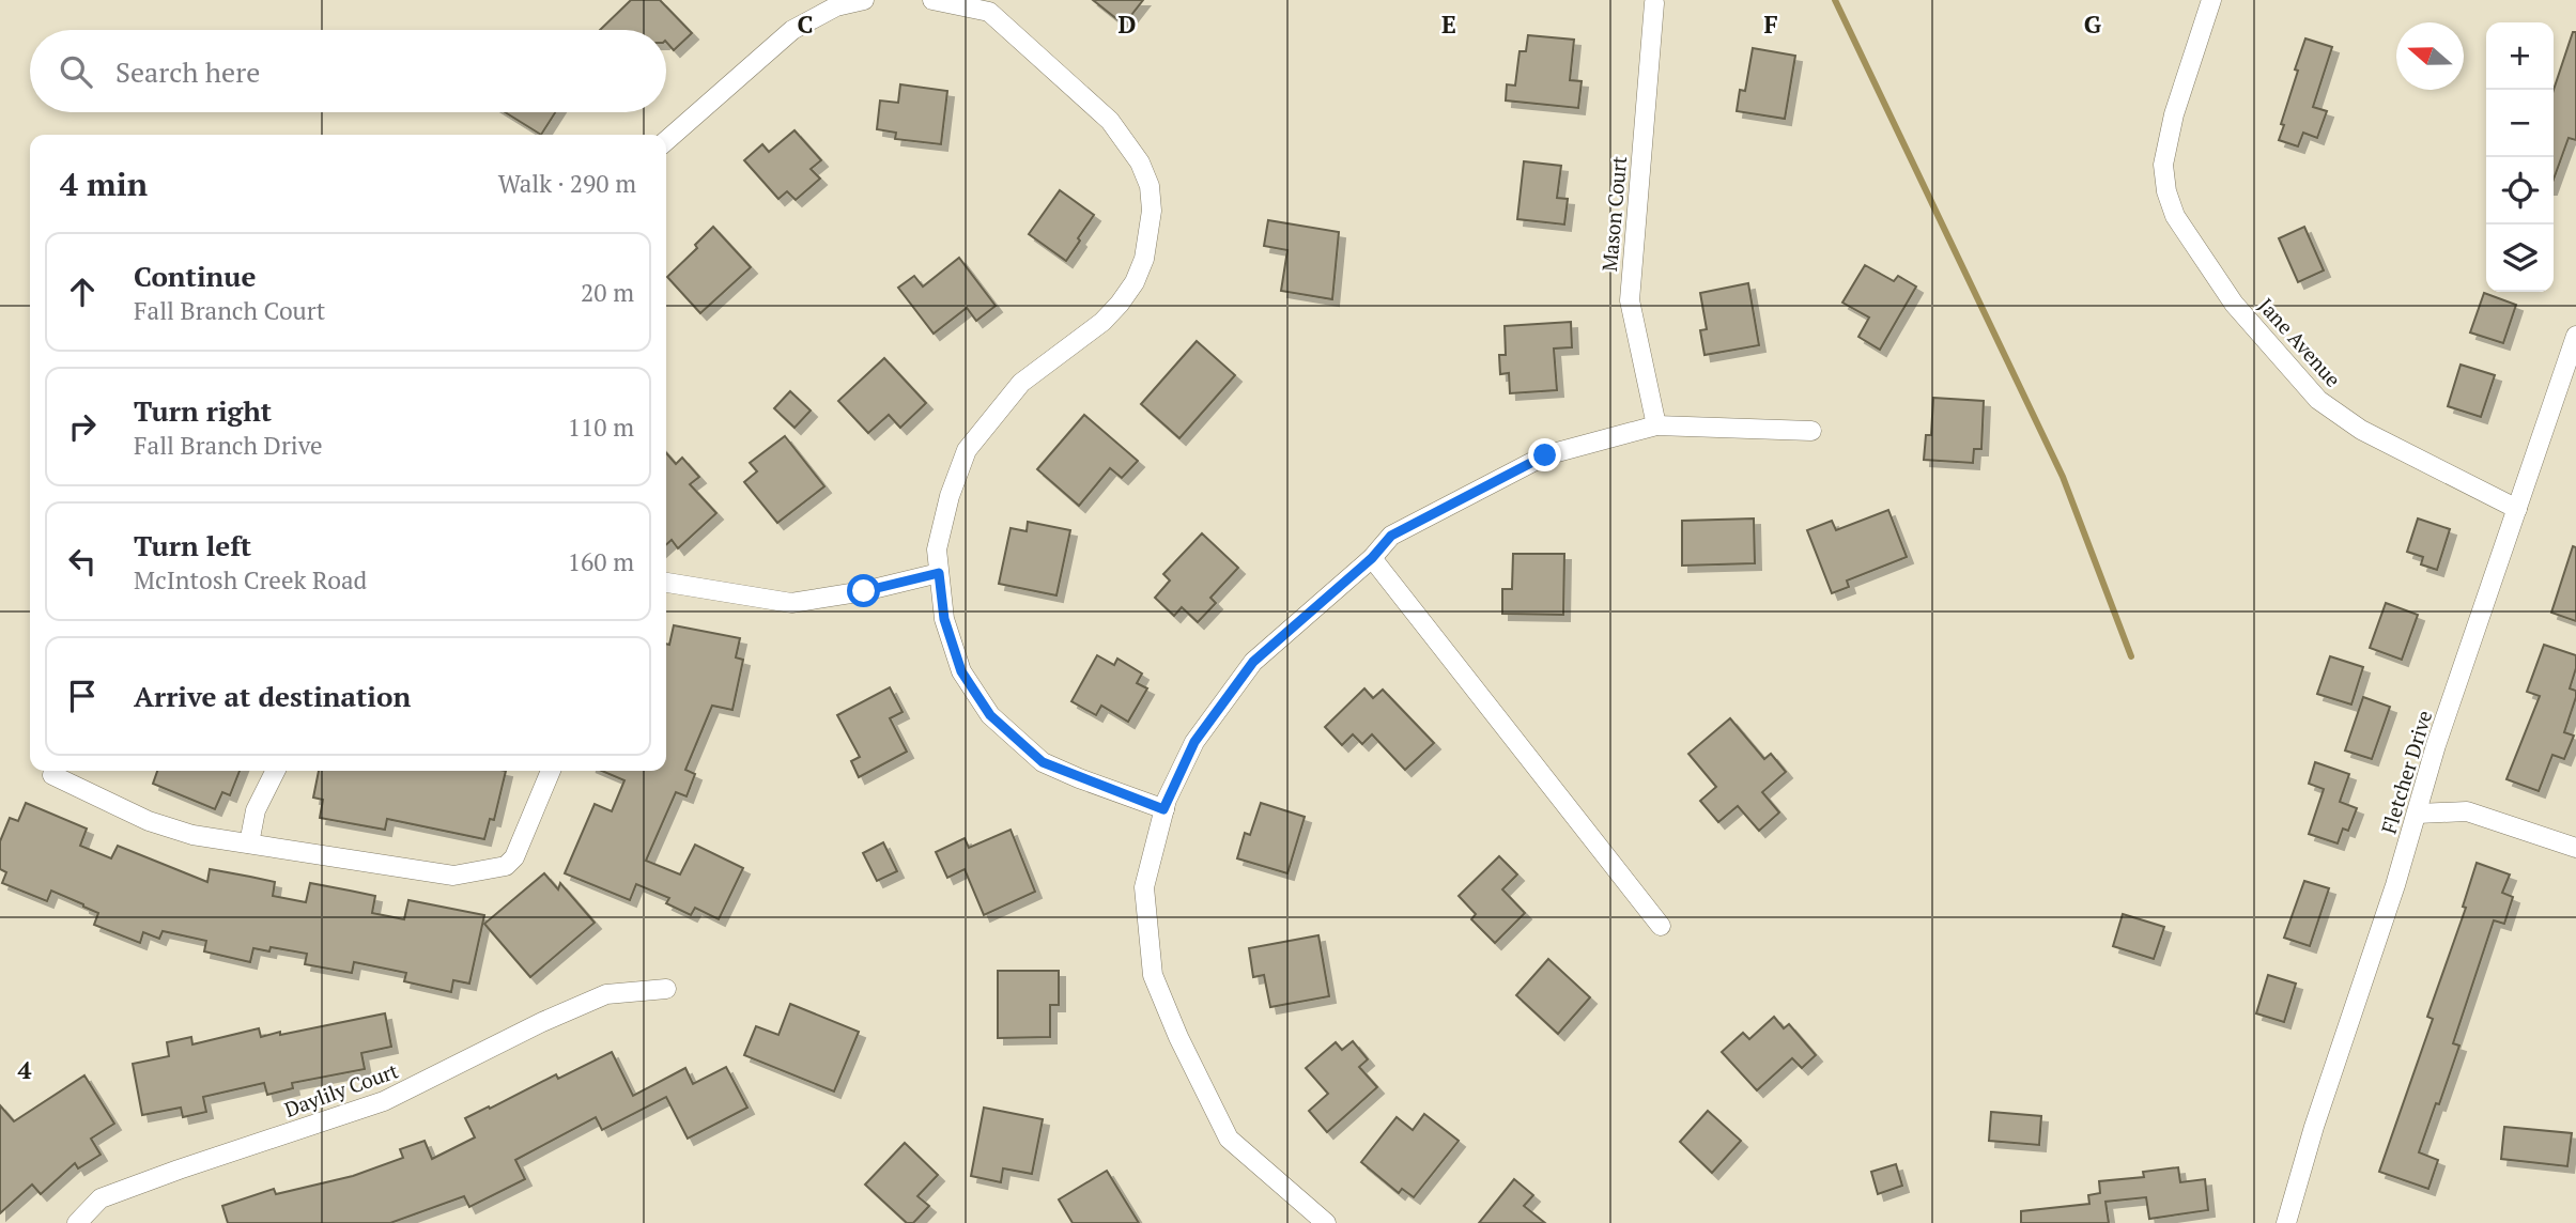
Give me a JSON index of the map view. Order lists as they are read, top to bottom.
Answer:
{
  "streets": {
    "street": [
      "Mason Court",
      "Jane Avenue",
      "Fletcher Drive",
      "Daylily Court"
    ]
  },
  "crossings": [
    ["Jane Avenue", "Fletcher Drive"]
  ],
  "north": "left",
  "page": {
    "map_buttons": ["+", "−"],
    "search": "Search here",
    "heading": ["4 min", "Walk · 290 m"],
    "list": [
      ["Continue", "Fall Branch Court", "20 m"],
      ["Turn right", "Fall Branch Drive", "110 m"],
      ["Turn left", "McIntosh Creek Road", "160 m"],
      "Arrive at destination"
    ]
  },
  "grid": {
    "columns": [
      "C",
      "D",
      "E",
      "F",
      "G"
    ],
    "rows": ["4"]
  }
}
